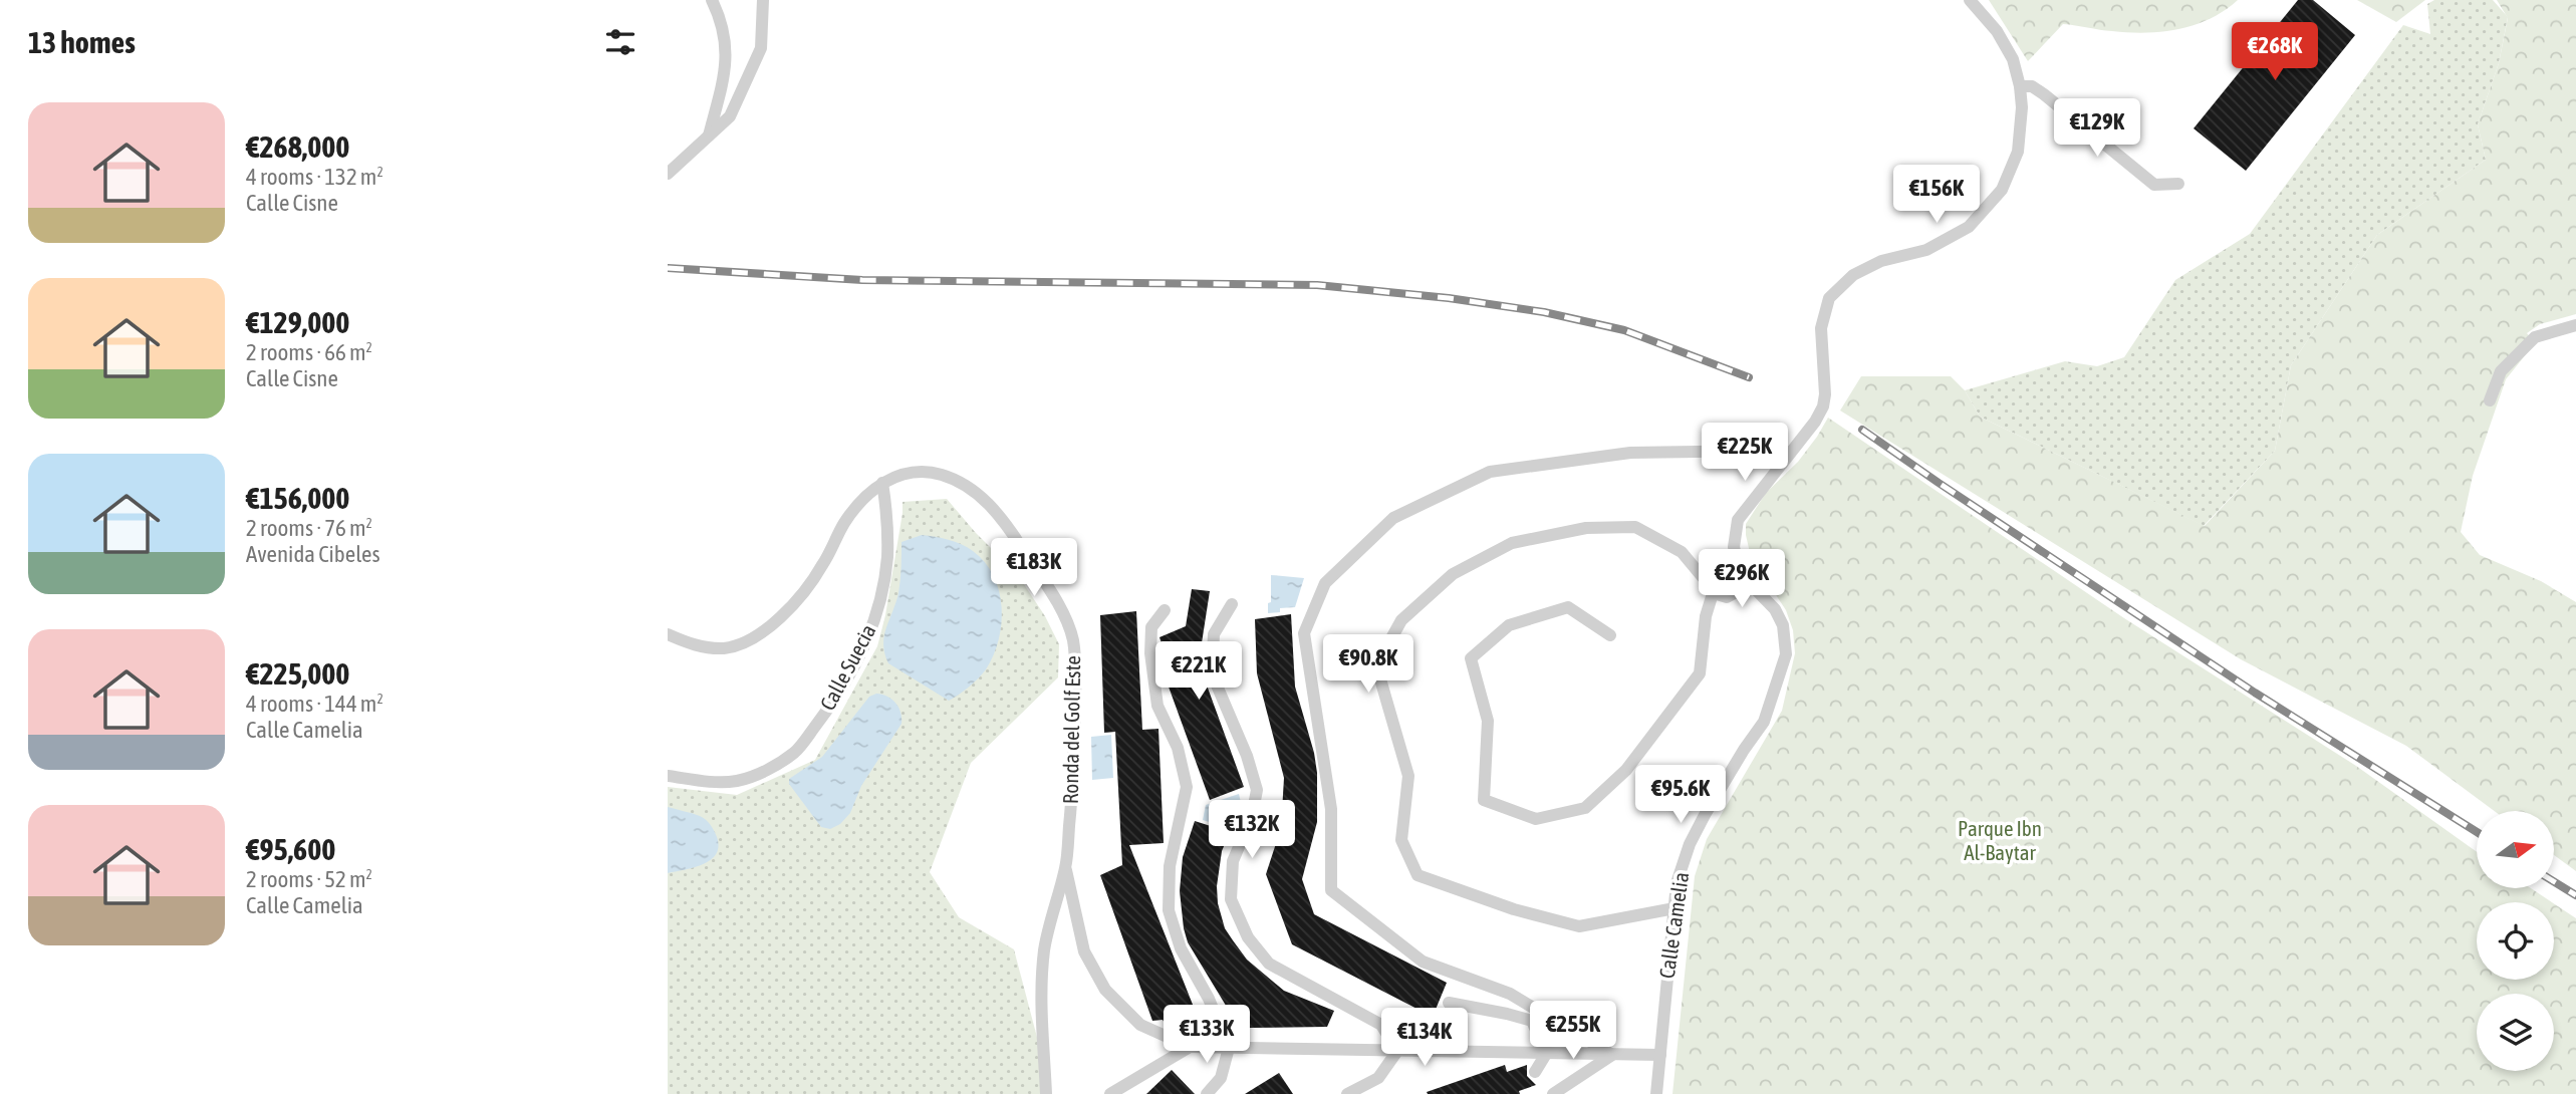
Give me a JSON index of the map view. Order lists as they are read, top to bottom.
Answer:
{
  "streets": {
    "street": ["Calle Suecia", "Ronda del Golf Este", "Calle Camelia"]
  },
  "crossings": [
    ["Calle Suecia", "Ronda del Golf Este"]
  ],
  "parks": ["Parque Ibn Al-Baytar"],
  "north": "right",
  "page": {
    "heading": "13 homes",
    "price": [
      "€268K",
      "€129K",
      "€156K",
      "€225K",
      "€183K",
      "€296K",
      "€90.8K",
      "€221K",
      "€95.6K",
      "€132K",
      "€255K",
      "€133K",
      "€134K"
    ],
    "list": [
      {
        "name": "€268,000",
        "note": "4 rooms · 132 m² · Calle Cisne"
      },
      {
        "name": "€129,000",
        "note": "2 rooms · 66 m² · Calle Cisne"
      },
      {
        "name": "€156,000",
        "note": "2 rooms · 76 m² · Avenida Cibeles"
      },
      {
        "name": "€225,000",
        "note": "4 rooms · 144 m² · Calle Camelia"
      },
      {
        "name": "€95,600",
        "note": "2 rooms · 52 m² · Calle Camelia"
      }
    ]
  }
}
